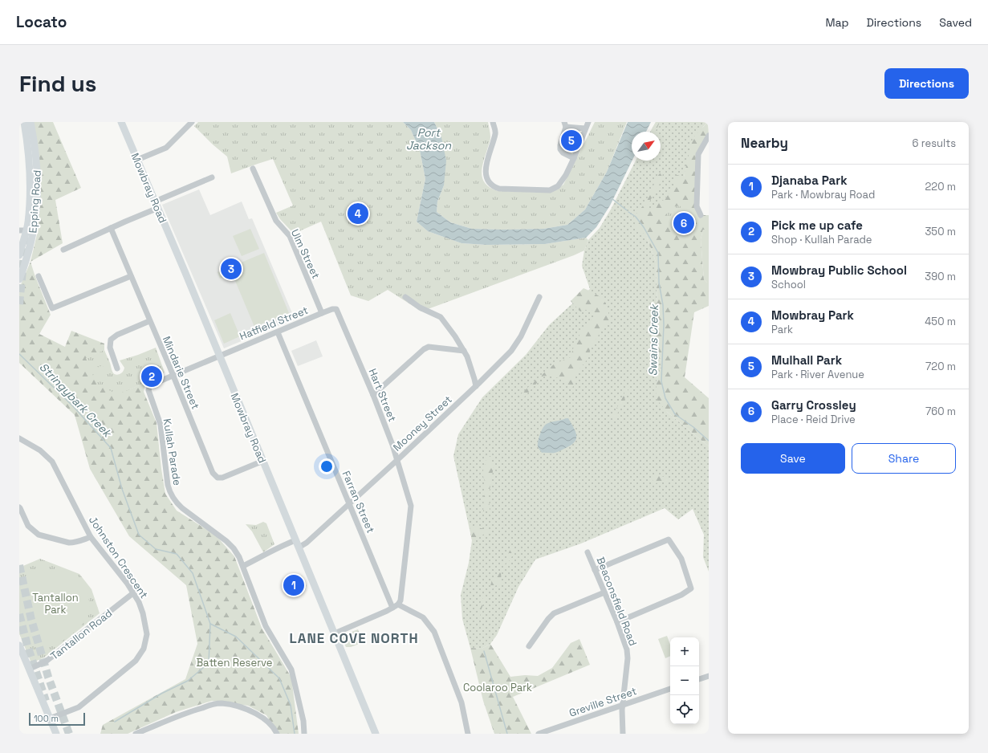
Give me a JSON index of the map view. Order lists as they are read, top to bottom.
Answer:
{
  "streets": {
    "main road": ["Mowbray Road", "Epping Road"],
    "street": [
      "Ulm Street",
      "Hatfield Street",
      "Mindarie Street",
      "Hart Street",
      "Mooney Street",
      "Kullah Parade",
      "Farran Street",
      "Johnston Crescent",
      "Beaconsfield Road",
      "Tantallon Road",
      "Greville Street"
    ]
  },
  "crossings": [
    ["Mowbray Road", "Hatfield Street"],
    ["Mowbray Road", "Mindarie Street"],
    ["Mowbray Road", "Mooney Street"],
    ["Mowbray Road", "Kullah Parade"],
    ["Ulm Street", "Hatfield Street"],
    ["Hatfield Street", "Hart Street"],
    ["Hatfield Street", "Kullah Parade"],
    ["Hatfield Street", "Farran Street"],
    ["Mindarie Street", "Kullah Parade"],
    ["Hart Street", "Mooney Street"],
    ["Mooney Street", "Farran Street"],
    ["Johnston Crescent", "Tantallon Road"],
    ["Beaconsfield Road", "Greville Street"]
  ],
  "districts": ["LANE COVE NORTH"],
  "water": ["Port Jackson", "Swains Creek", "Stringybark Creek"],
  "parks": ["Tantallon Park", "Batten Reserve", "Coolaroo Park"],
  "scale_bar": "100 m",
  "north": "top right",
  "page": {
    "header": "Locato",
    "nav": ["Map", "Directions", "Saved"],
    "buttons": [
      "Directions",
      ["Save", "Share"]
    ],
    "title": "Find us",
    "heading": ["Nearby", "6 results"],
    "pins": [
      "5",
      "4",
      "6",
      "3",
      "2",
      "1"
    ],
    "list": [
      {
        "mark": "1",
        "name": "Djanaba Park",
        "note": "Park · Mowbray Road",
        "value": "220 m"
      },
      {
        "mark": "2",
        "name": "Pick me up cafe",
        "note": "Shop · Kullah Parade",
        "value": "350 m"
      },
      {
        "mark": "3",
        "name": "Mowbray Public School",
        "note": "School",
        "value": "390 m"
      },
      {
        "mark": "4",
        "name": "Mowbray Park",
        "note": "Park",
        "value": "450 m"
      },
      {
        "mark": "5",
        "name": "Mulhall Park",
        "note": "Park · River Avenue",
        "value": "720 m"
      },
      {
        "mark": "6",
        "name": "Garry Crossley",
        "note": "Place · Reid Drive",
        "value": "760 m"
      }
    ],
    "map_buttons": ["+", "−"],
    "scale": "100 m"
  }
}
